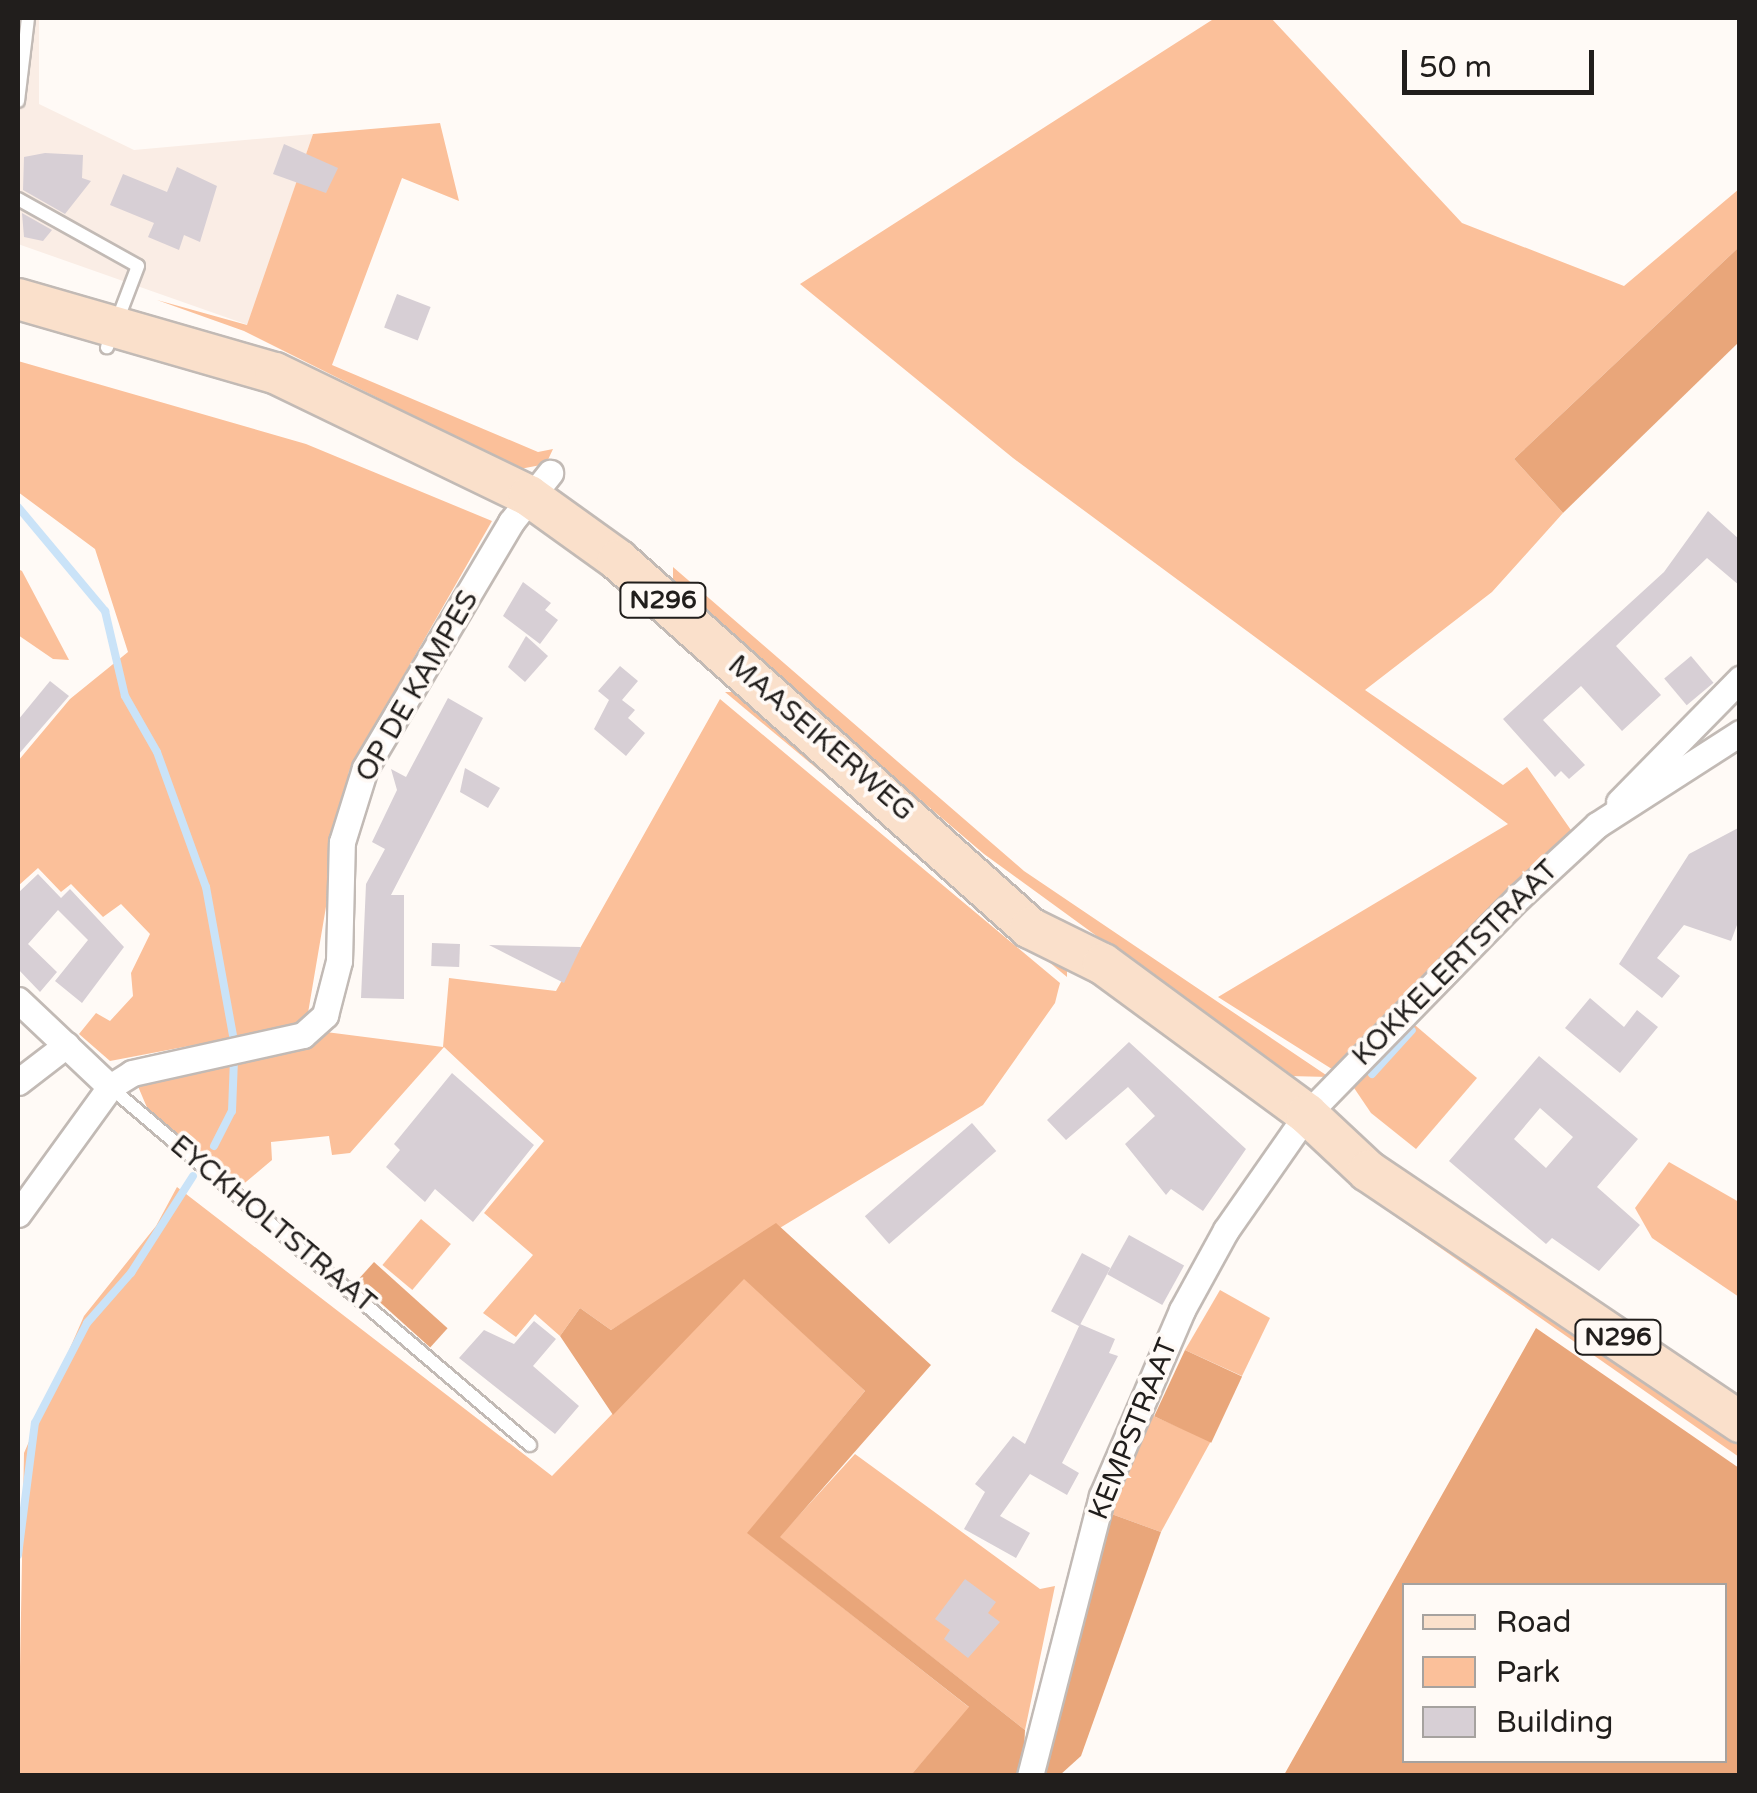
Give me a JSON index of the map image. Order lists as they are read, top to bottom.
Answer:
{
  "streets": {
    "main road": ["N296", "MAASEIKERWEG"],
    "street": [
      "OP DE KAMPES",
      "KOKKELERTSTRAAT",
      "EYCKHOLTSTRAAT",
      "KEMPSTRAAT"
    ]
  },
  "crossings": [
    ["OP DE KAMPES", "MAASEIKERWEG"],
    ["OP DE KAMPES", "EYCKHOLTSTRAAT"],
    ["MAASEIKERWEG", "KOKKELERTSTRAAT"],
    ["MAASEIKERWEG", "KEMPSTRAAT"],
    ["KOKKELERTSTRAAT", "KEMPSTRAAT"]
  ],
  "legend": ["Road", "Park", "Building"],
  "scale_bar": "50 m"
}
